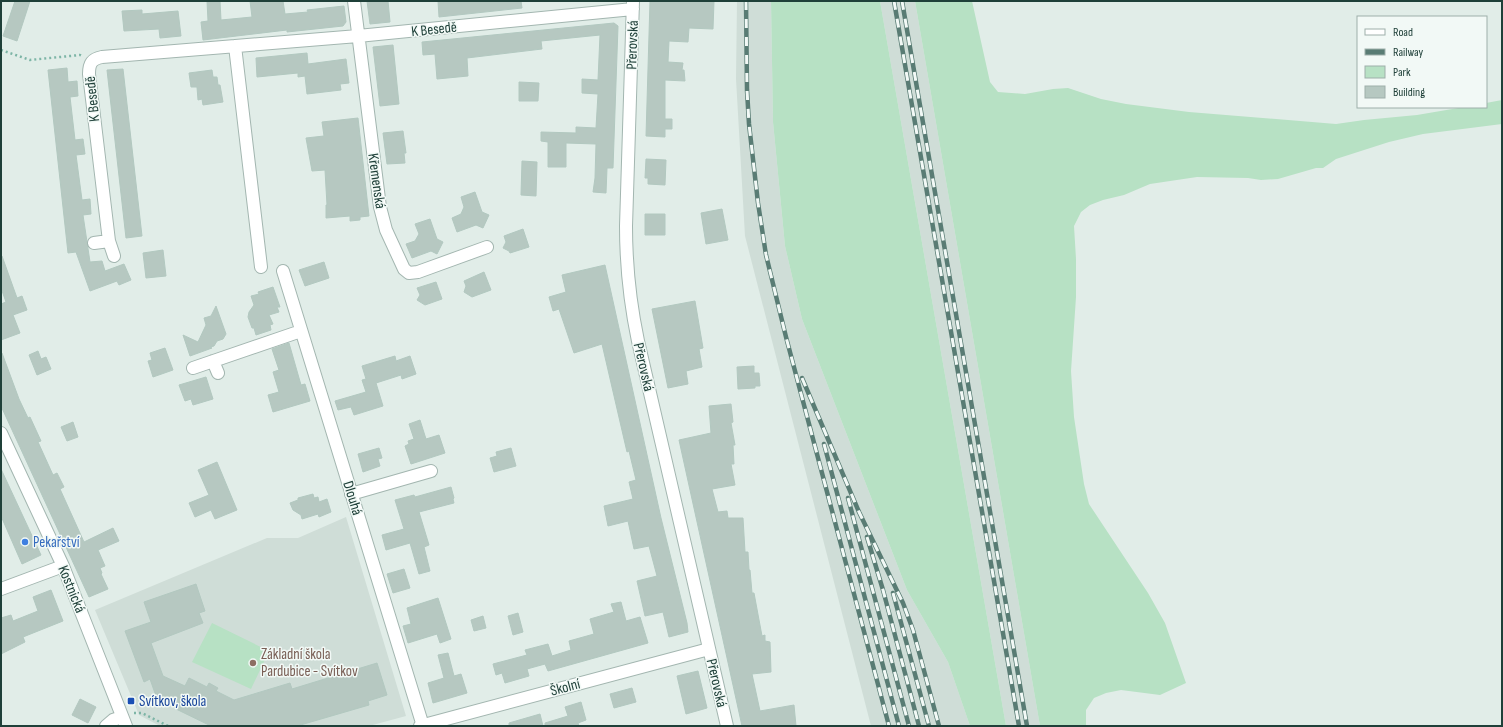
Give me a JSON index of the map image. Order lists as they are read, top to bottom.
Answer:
{
  "streets": {
    "street": [
      "K Besedě",
      "Přerovská",
      "Křemenská",
      "Dlouhá",
      "Kostnická",
      "Školní"
    ]
  },
  "crossings": [
    ["K Besedě", "Přerovská"],
    ["K Besedě", "Křemenská"],
    ["Přerovská", "Školní"],
    ["Dlouhá", "Školní"]
  ],
  "places": {
    "other": ["Pekařství", "Základní škola Pardubice - Svítkov"],
    "transit": ["Svítkov, škola"]
  },
  "legend": [
    "Road",
    "Railway",
    "Park",
    "Building"
  ]
}
